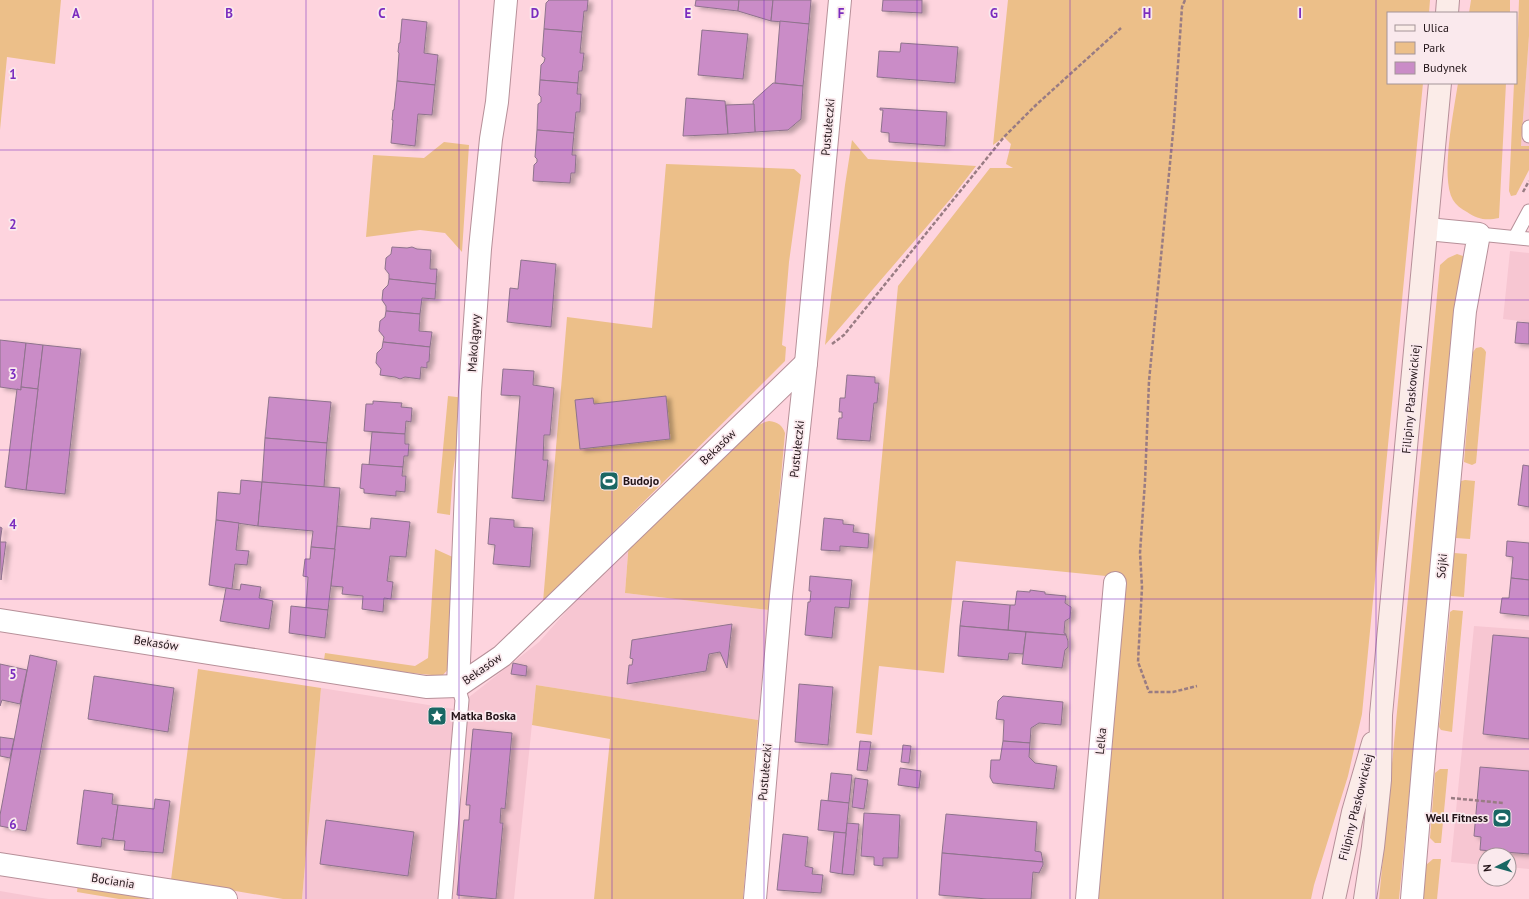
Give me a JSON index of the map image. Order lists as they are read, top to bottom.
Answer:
{
  "streets": {
    "main road": ["Filipiny Płaskowickiej"],
    "street": [
      "Pustułeczki",
      "Makolągwy",
      "Bekasów",
      "Sójki",
      "Lelka",
      "Bociania"
    ]
  },
  "crossings": [
    ["Pustułeczki", "Bekasów"],
    ["Makolągwy", "Bekasów"]
  ],
  "places": {
    "sports": ["Budojo", "Well Fitness"],
    "place": ["Matka Boska"]
  },
  "legend": ["Ulica", "Park", "Budynek"],
  "north": "left",
  "grid": {
    "columns": [
      "A",
      "B",
      "C",
      "D",
      "E",
      "F",
      "G",
      "H",
      "I"
    ],
    "rows": [
      "1",
      "2",
      "3",
      "4",
      "5",
      "6"
    ]
  }
}
